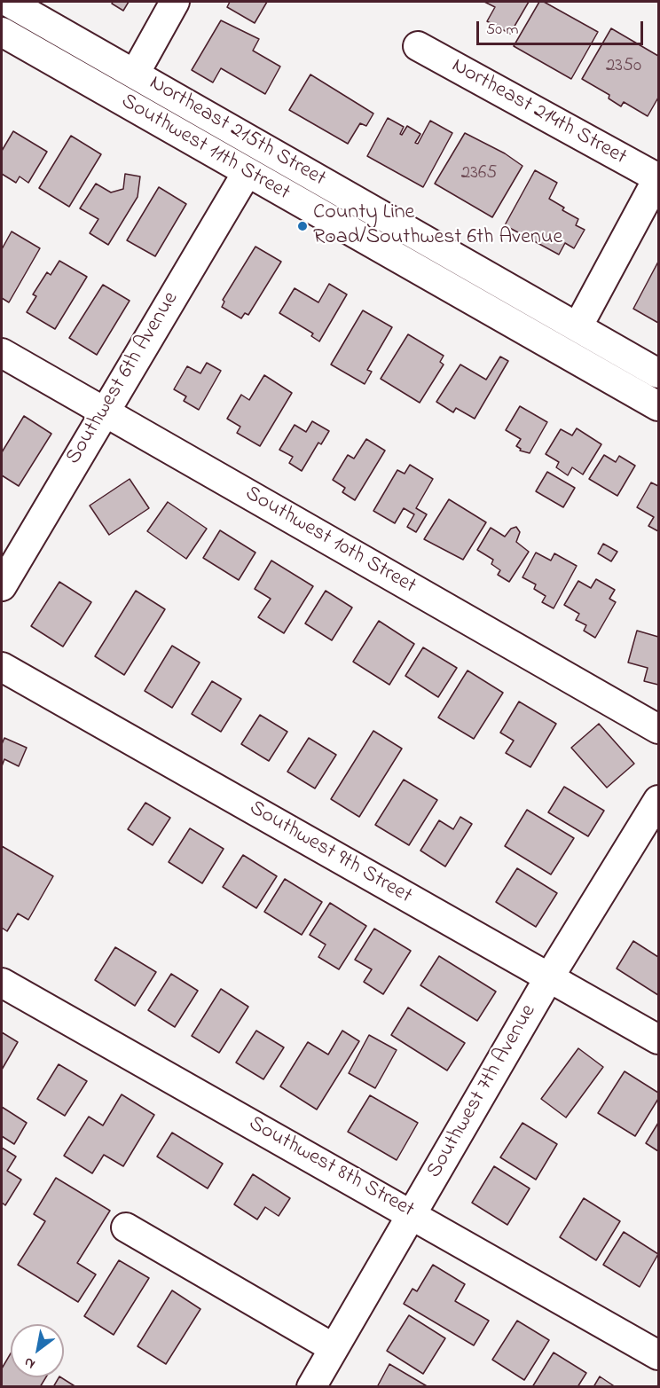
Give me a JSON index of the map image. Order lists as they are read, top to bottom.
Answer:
{
  "streets": {
    "street": [
      "Northeast 214th Street",
      "Northeast 215th Street",
      "Southwest 11th Street",
      "Southwest 6th Avenue",
      "Southwest 10th Street",
      "Southwest 9th Street",
      "Southwest 7th Avenue",
      "Southwest 8th Street"
    ]
  },
  "crossings": [
    ["Southwest 11th Street", "Southwest 6th Avenue"],
    ["Southwest 6th Avenue", "Southwest 10th Street"],
    ["Southwest 9th Street", "Southwest 7th Avenue"],
    ["Southwest 7th Avenue", "Southwest 8th Street"]
  ],
  "places": ["County Line Road/Southwest 6th Avenue"],
  "house_numbers": ["2350", "2365"],
  "scale_bar": "50 m",
  "north": "bottom left"
}
